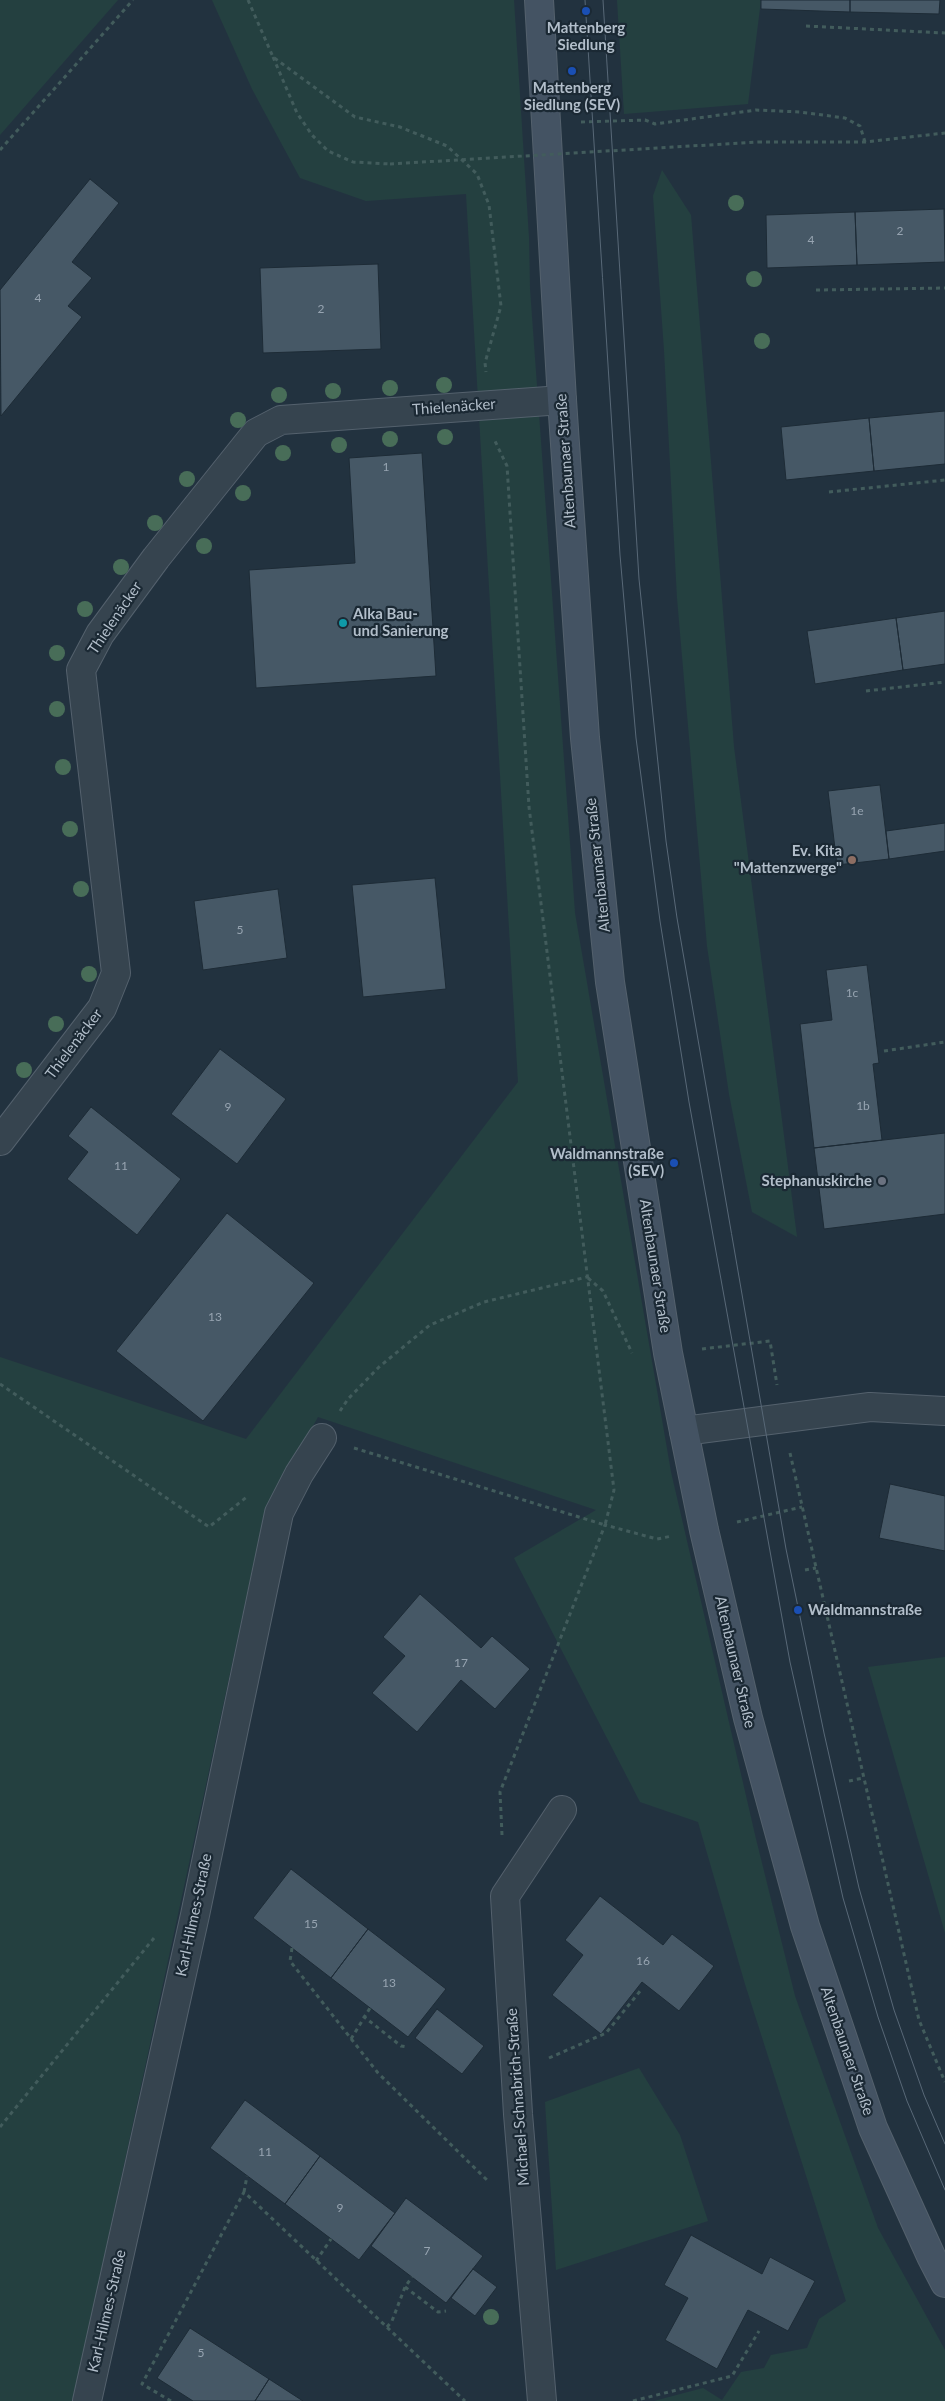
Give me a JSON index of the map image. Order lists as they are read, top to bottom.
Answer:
{
  "streets": {
    "main road": ["Altenbaunaer Straße"],
    "street": ["Thielenäcker", "Karl-Hilmes-Straße", "Michael-Schnabrich-Straße"]
  },
  "crossings": [
    ["Thielenäcker", "Altenbaunaer Straße"]
  ],
  "places": [
    "Mattenberg Siedlung",
    "Mattenberg Siedlung (SEV)",
    "Alka Bau- und Sanierung",
    "Ev. Kita \"Mattenzwerge\"",
    "Waldmannstraße (SEV)",
    "Stephanuskirche",
    "Waldmannstraße"
  ],
  "house_numbers": [
    "2",
    "4",
    "4",
    "2",
    "1",
    "1e",
    "5",
    "1c",
    "1b",
    "9",
    "11",
    "13",
    "17",
    "15",
    "16",
    "13",
    "11",
    "9",
    "7",
    "5"
  ]
}
